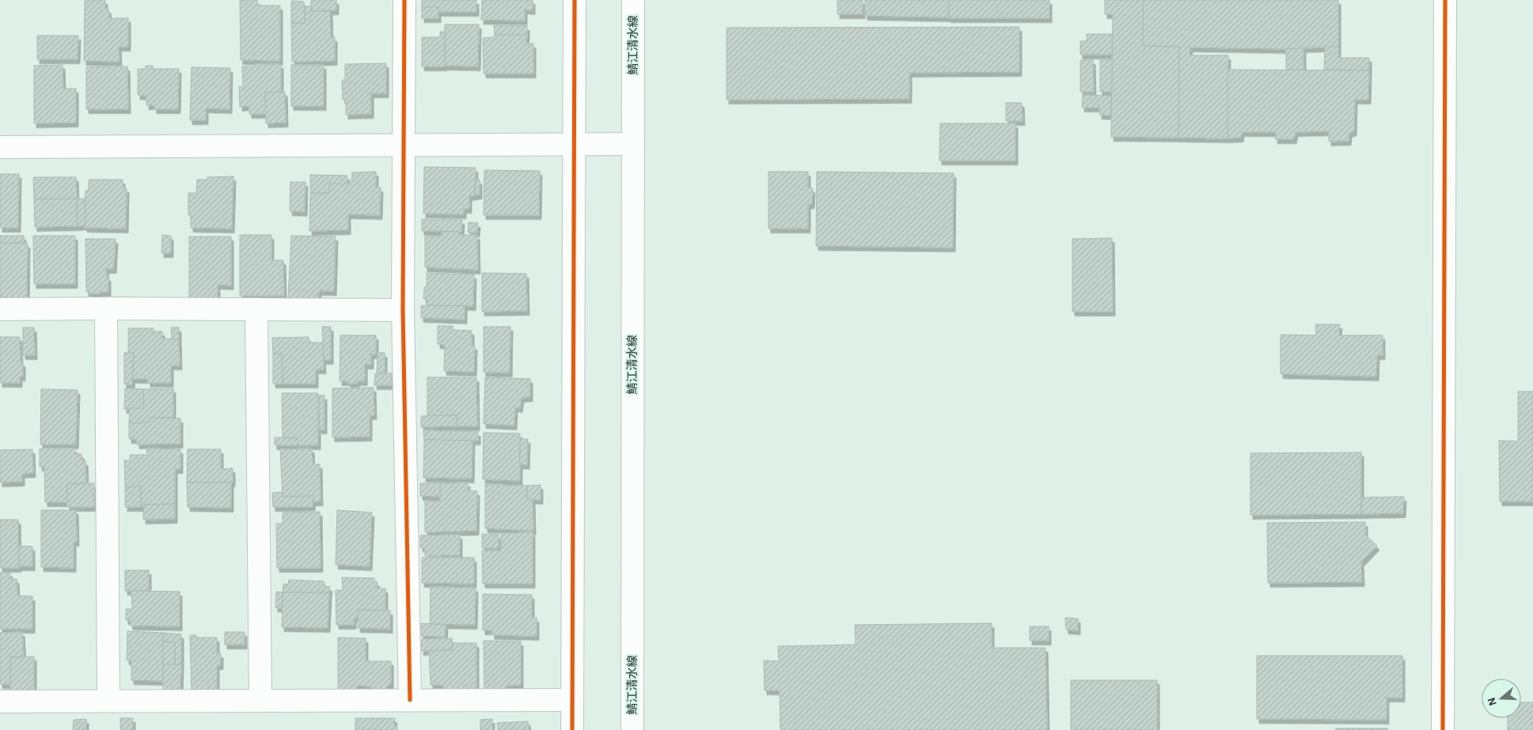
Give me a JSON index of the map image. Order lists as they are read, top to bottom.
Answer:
{
  "streets": {
    "street": ["鯖江清水線"]
  },
  "north": "left"
}
